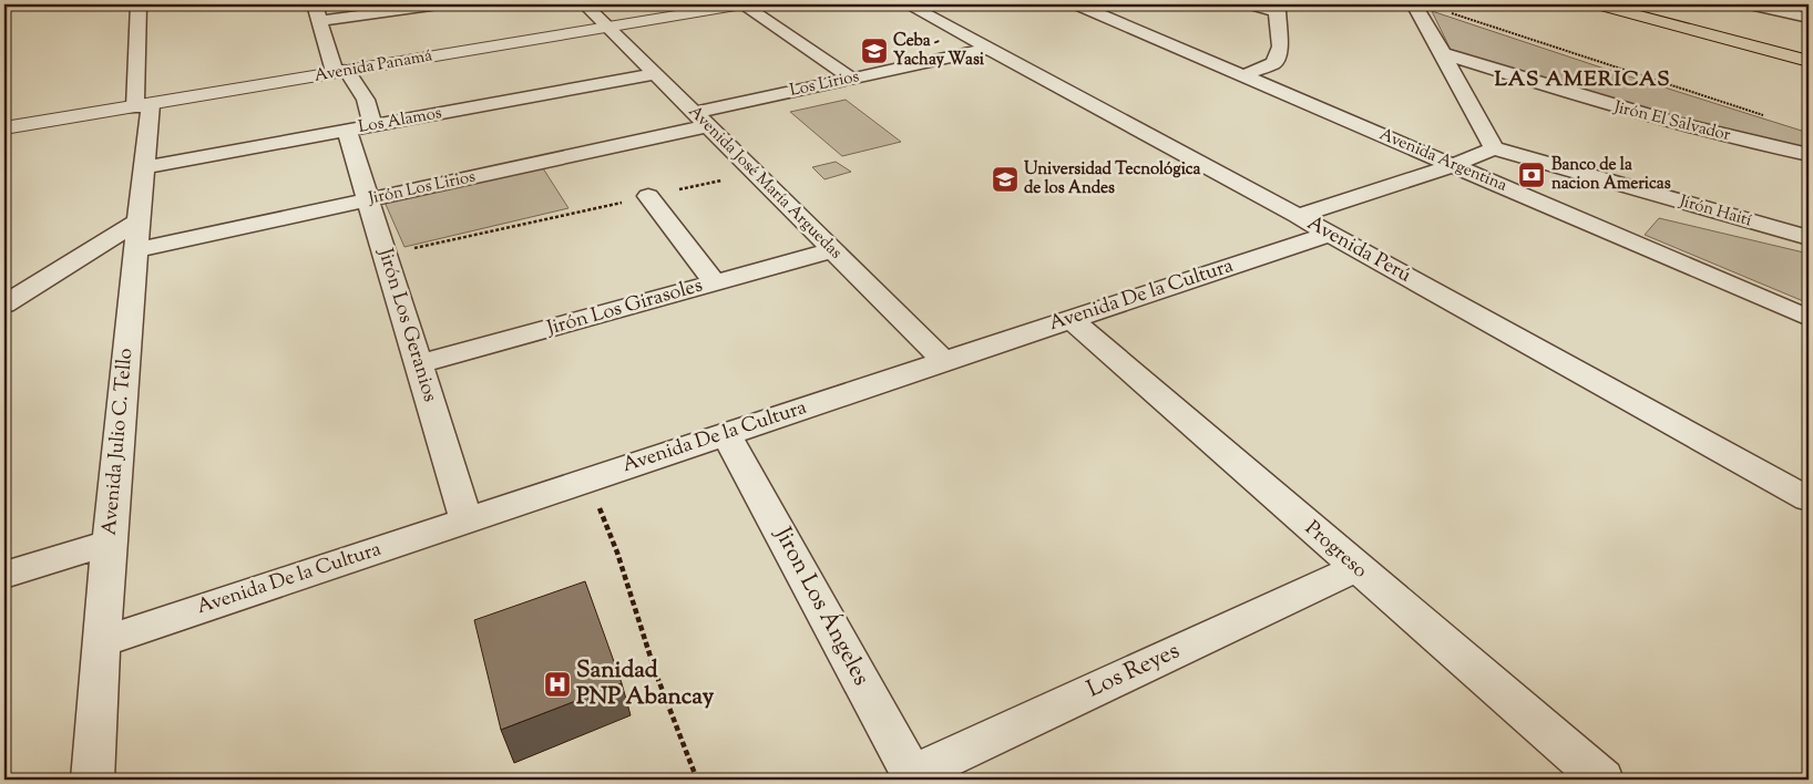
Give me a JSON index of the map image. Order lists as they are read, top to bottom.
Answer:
{
  "streets": {
    "street": [
      "Avenida Panamá",
      "Los Lirios",
      "Los Alamos",
      "Jirón El Salvador",
      "Avenida Argentina",
      "Avenida José María Arguedas",
      "Jirón Los Lirios",
      "Jirón Haití",
      "Avenida Perú",
      "Avenida De la Cultura",
      "Jirón Los Girasoles",
      "Jirón Los Geranios",
      "Avenida Julio C. Tello",
      "Progreso",
      "Jiron Los Ángeles",
      "Los Reyes"
    ]
  },
  "crossings": [
    ["Avenida Panamá", "Avenida José María Arguedas"],
    ["Avenida Panamá", "Jirón Los Geranios"],
    ["Avenida Panamá", "Avenida Julio C. Tello"],
    ["Los Lirios", "Avenida José María Arguedas"],
    ["Los Lirios", "Jirón Los Lirios"],
    ["Los Lirios", "Avenida Perú"],
    ["Los Alamos", "Avenida José María Arguedas"],
    ["Los Alamos", "Jirón Los Geranios"],
    ["Los Alamos", "Avenida Julio C. Tello"],
    ["Avenida José María Arguedas", "Jirón Los Lirios"],
    ["Avenida José María Arguedas", "Avenida De la Cultura"],
    ["Avenida José María Arguedas", "Jirón Los Girasoles"],
    ["Jirón Los Lirios", "Jirón Los Geranios"],
    ["Jirón Los Lirios", "Avenida Julio C. Tello"],
    ["Avenida Perú", "Avenida De la Cultura"],
    ["Avenida De la Cultura", "Jirón Los Geranios"],
    ["Avenida De la Cultura", "Avenida Julio C. Tello"],
    ["Avenida De la Cultura", "Progreso"],
    ["Avenida De la Cultura", "Jiron Los Ángeles"],
    ["Jirón Los Girasoles", "Jirón Los Geranios"],
    ["Progreso", "Los Reyes"],
    ["Jiron Los Ángeles", "Los Reyes"]
  ],
  "districts": ["LAS AMERICAS"],
  "places": {
    "school or university": ["Ceba - Yachay Wasi", "Universidad Tecnológica de los Andes"],
    "bank": ["Banco de la nacion Americas"],
    "hospital": ["Sanidad PNP Abancay"]
  }
}
